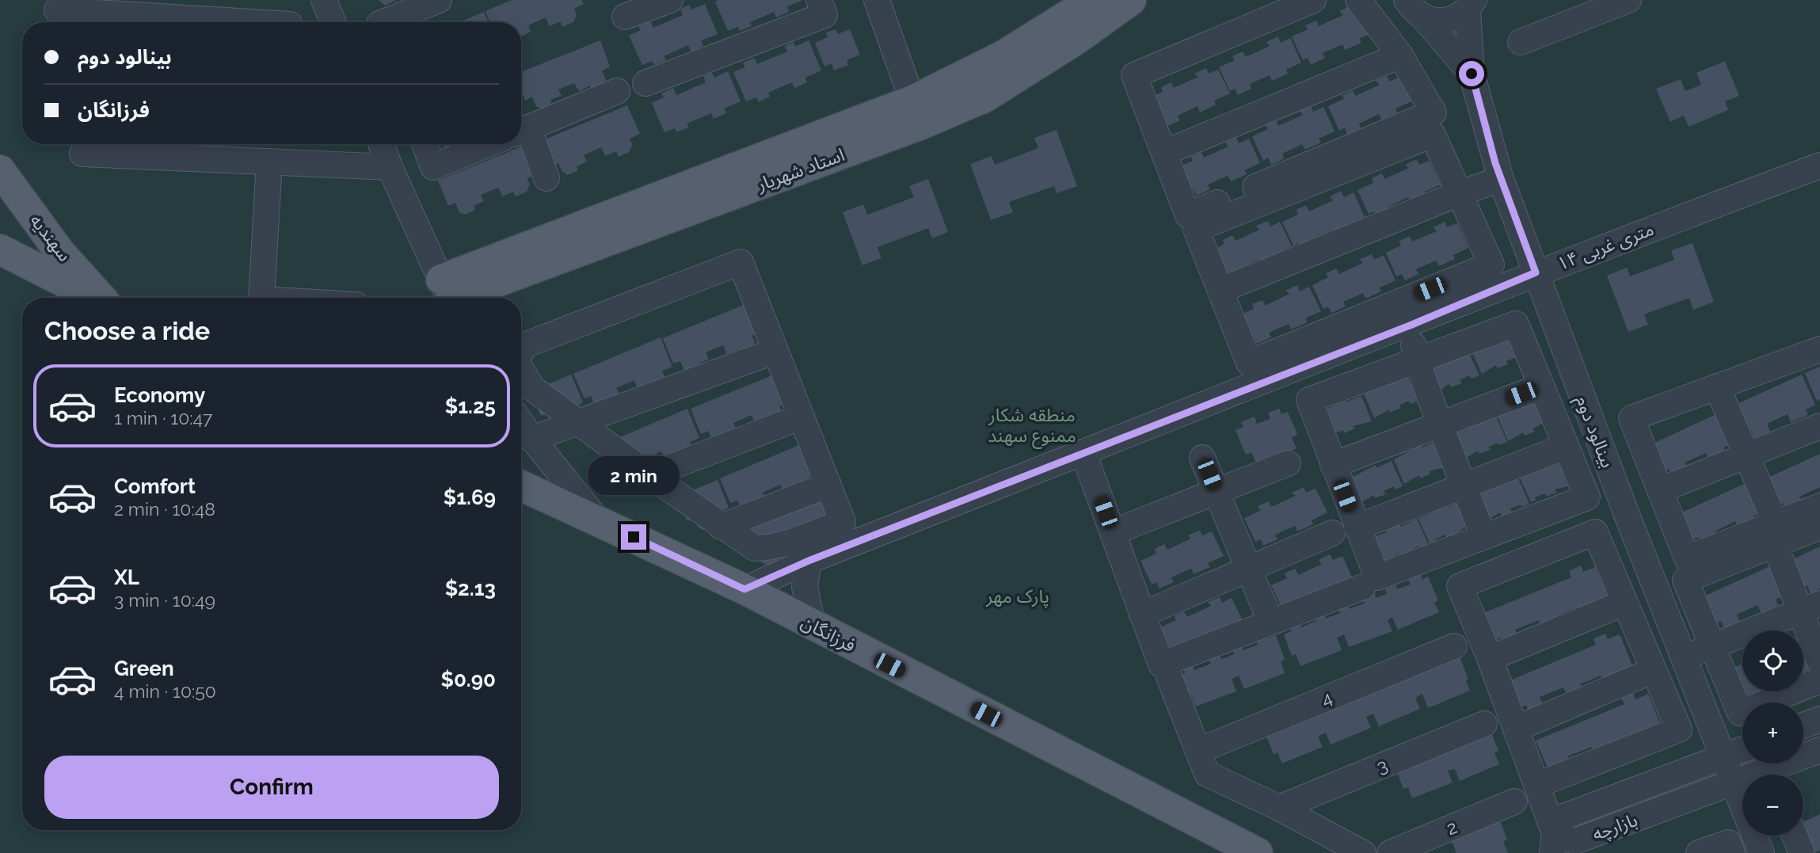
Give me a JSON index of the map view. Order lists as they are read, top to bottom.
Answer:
{
  "streets": {
    "main road": ["استاد شهریار", "سهندیه", "فرزانگان"],
    "street": [
      "۱۴ متری غربی",
      "بینالود دوم",
      "4",
      "3",
      "بازارچه",
      "2"
    ]
  },
  "crossings": [
    ["۱۴ متری غربی", "بینالود دوم"],
    ["۱۴ متری غربی", "فرزانگان"],
    ["بینالود دوم", "بازارچه"]
  ],
  "parks": ["منطقه شکار ممنوع سهند", "پارک مهر"],
  "page": {
    "banner": ["بینالود دوم", "فرزانگان"],
    "heading": "Choose a ride",
    "list": [
      {
        "name": "Economy",
        "note": "1 min · 10:47",
        "value": "$1.25"
      },
      {
        "name": "Comfort",
        "note": "2 min · 10:48",
        "value": "$1.69"
      },
      {
        "name": "XL",
        "note": "3 min · 10:49",
        "value": "$2.13"
      },
      {
        "name": "Green",
        "note": "4 min · 10:50",
        "value": "$0.90"
      }
    ],
    "bubble": "2 min",
    "map_buttons": ["+", "−"],
    "buttons": "Confirm"
  }
}
